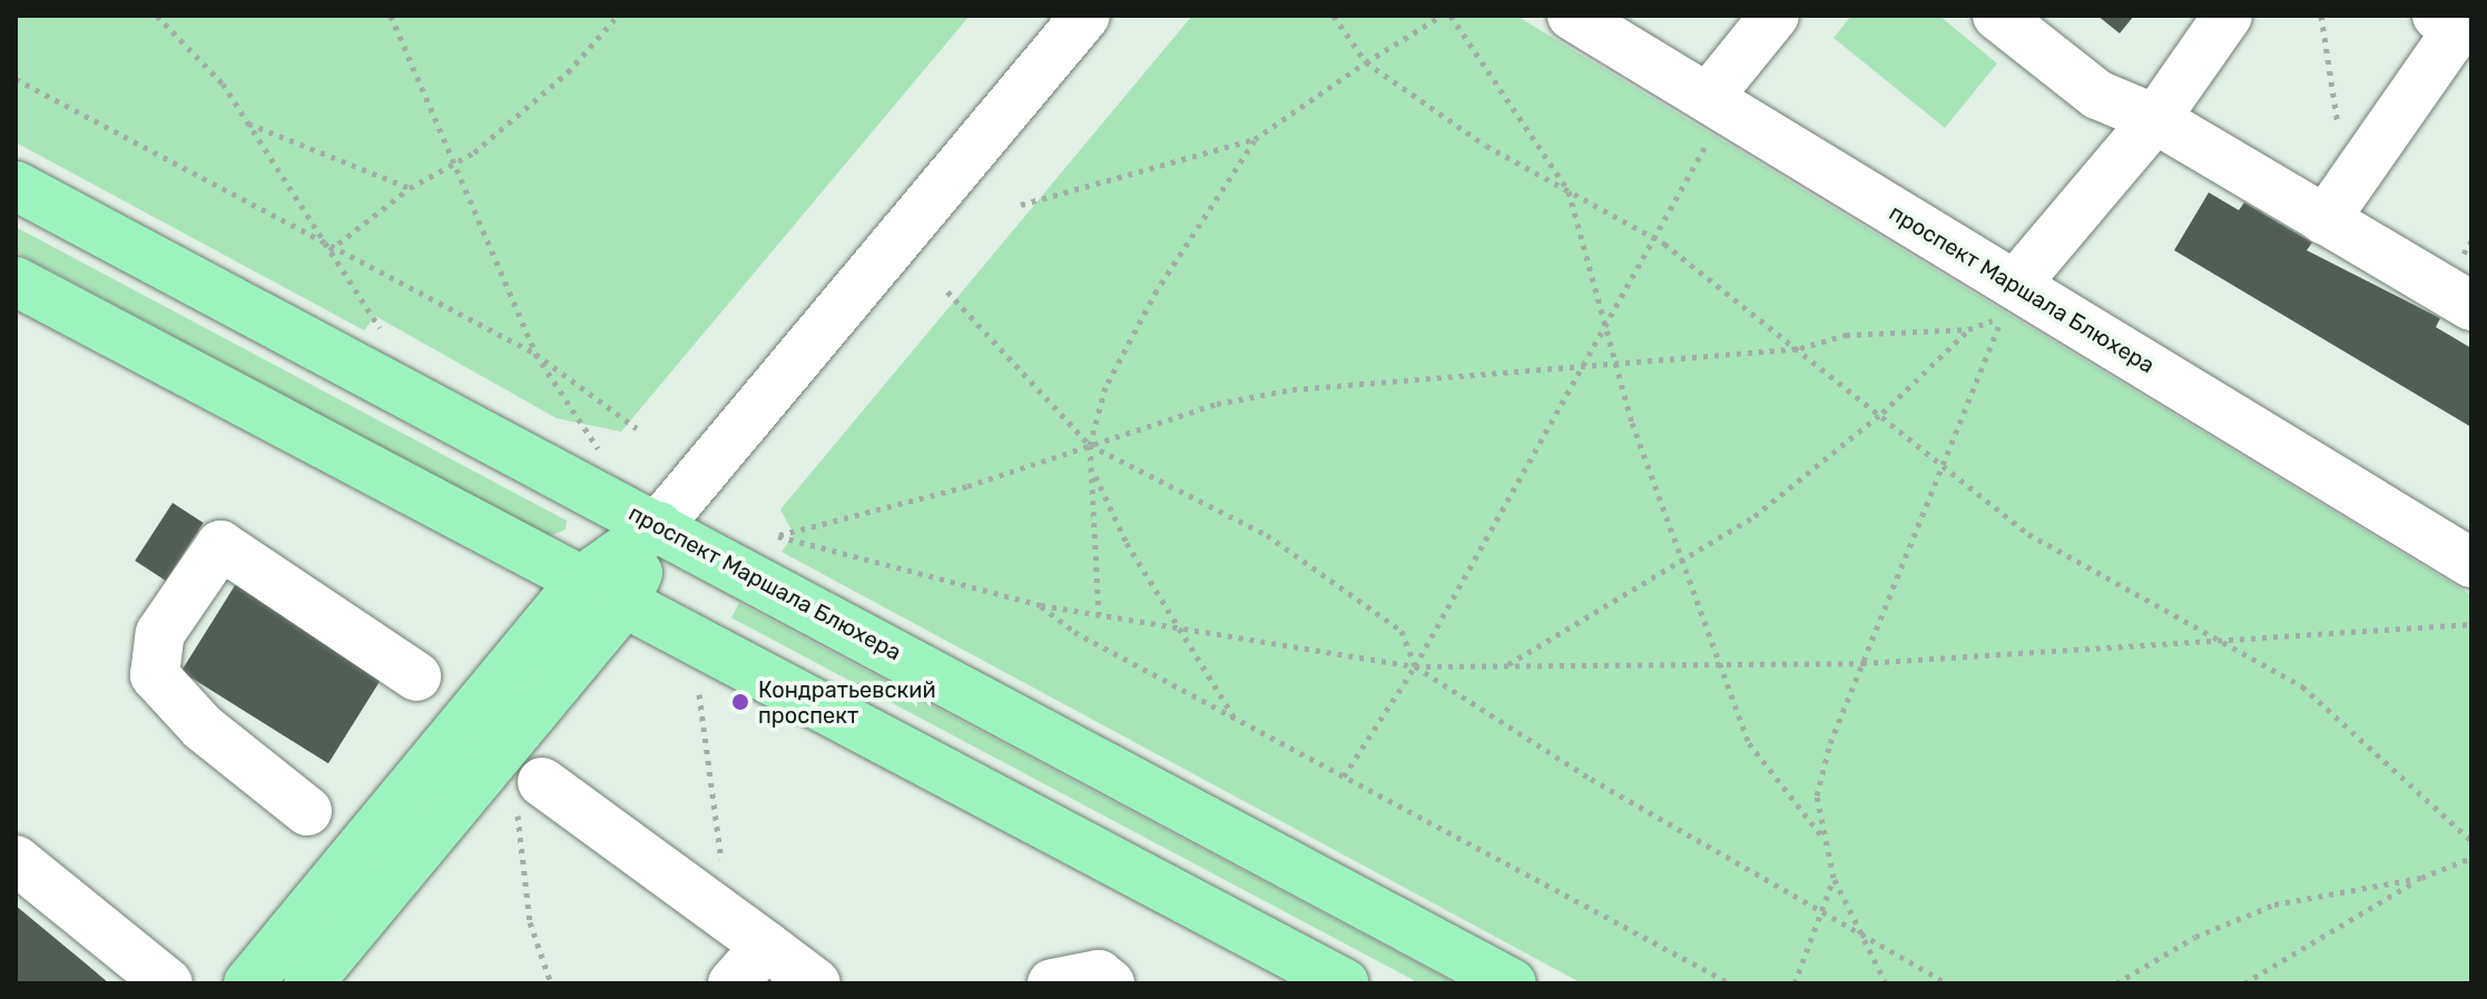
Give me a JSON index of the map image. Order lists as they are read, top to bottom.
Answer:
{
  "streets": {
    "main road": ["проспект Маршала Блюхера"]
  },
  "places": ["Кондратьевский проспект"]
}
